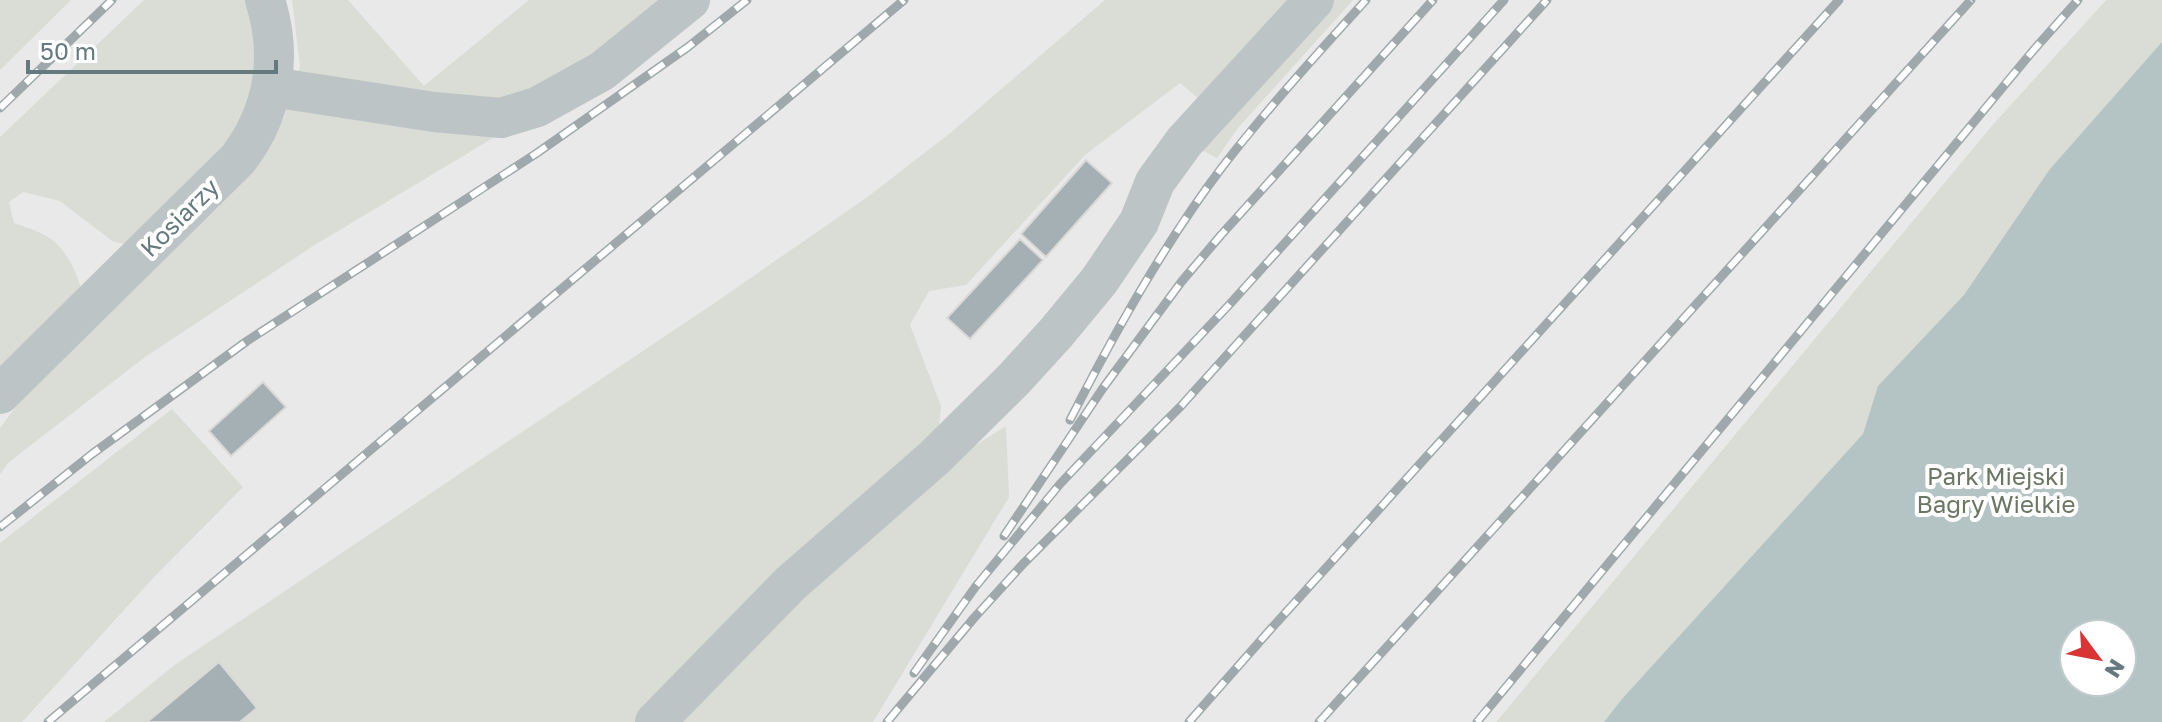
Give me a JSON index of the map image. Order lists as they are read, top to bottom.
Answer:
{
  "streets": {
    "lane": ["Kosiarzy"]
  },
  "parks": ["Park Miejski Bagry Wielkie"],
  "scale_bar": "50 m",
  "north": "bottom right"
}
